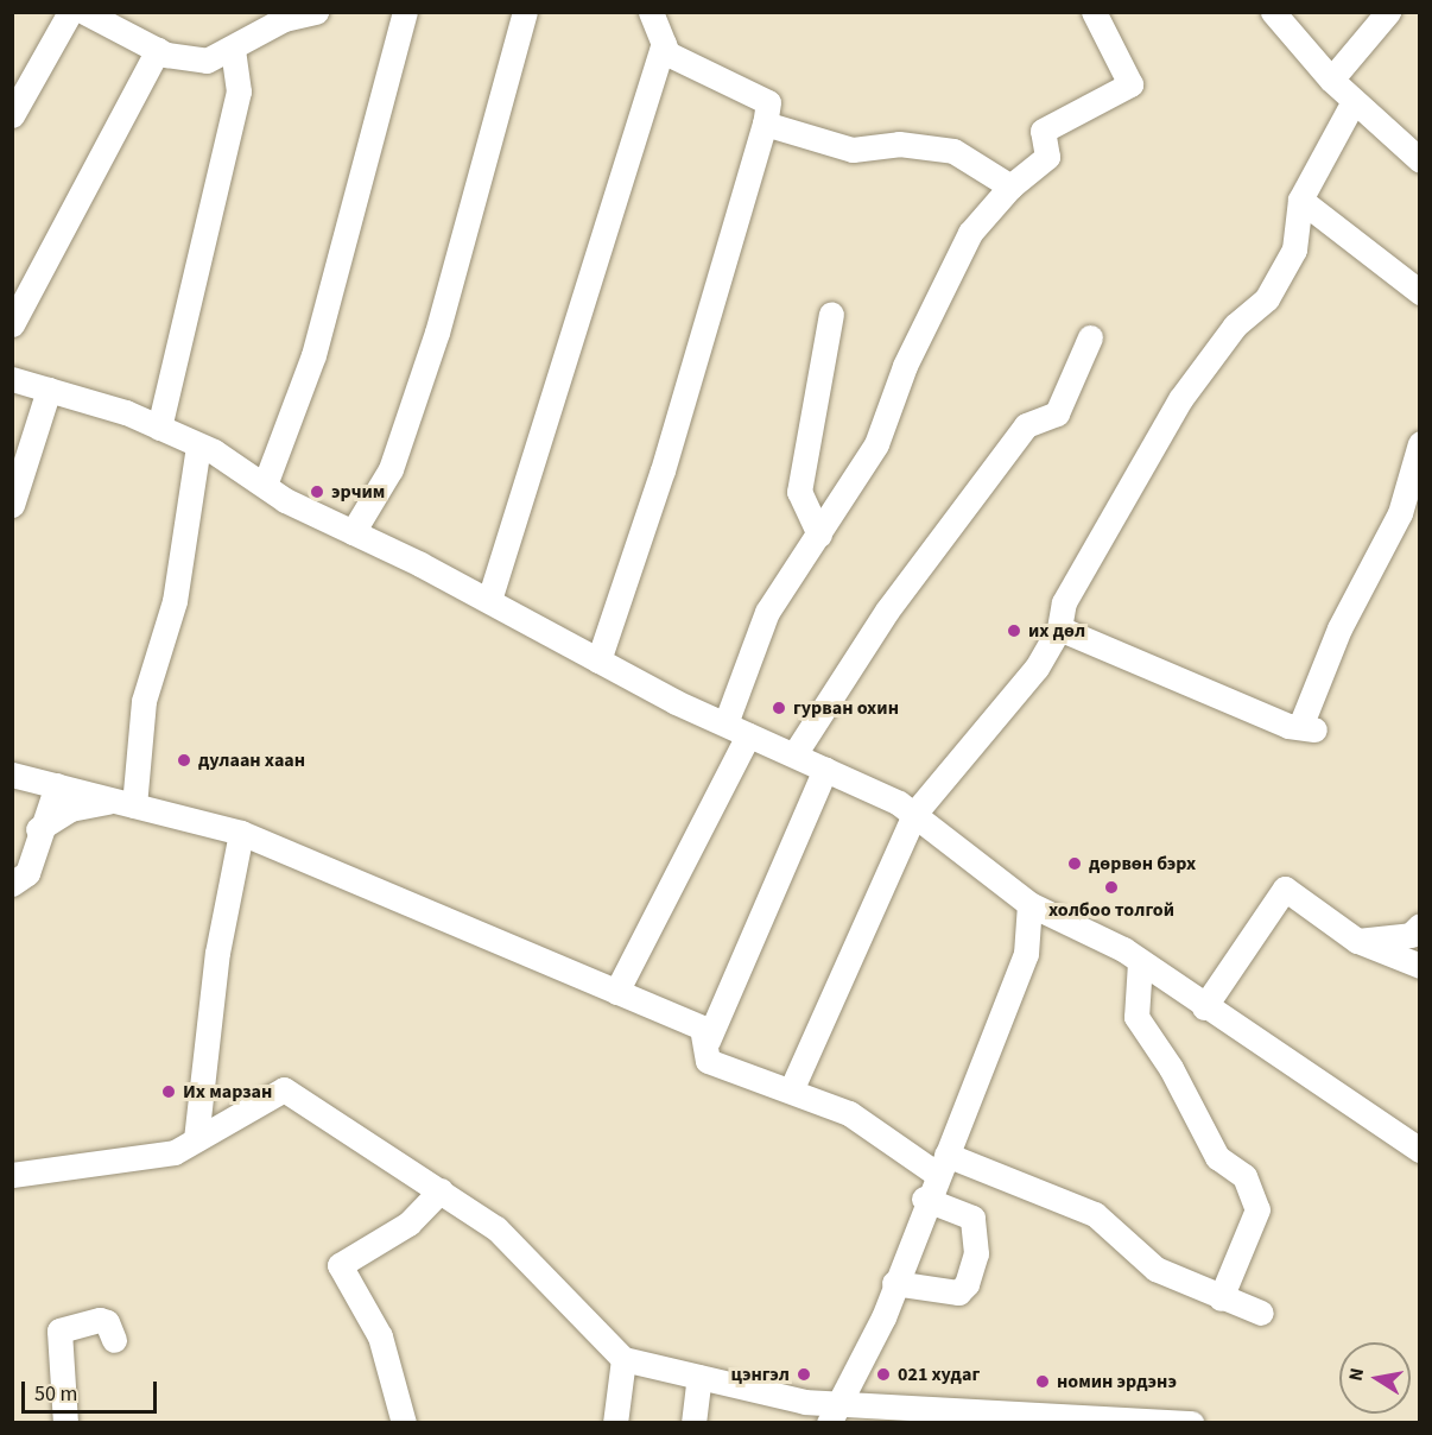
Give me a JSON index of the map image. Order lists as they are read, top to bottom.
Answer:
{
  "places": [
    "эрчим",
    "их дөл",
    "гурван охин",
    "дулаан хаан",
    "дөрвөн бэрх",
    "холбоо толгой",
    "Их марзан",
    "цэнгэл",
    "021 худаг",
    "номин эрдэнэ"
  ],
  "scale_bar": "50 m",
  "north": "left"
}
